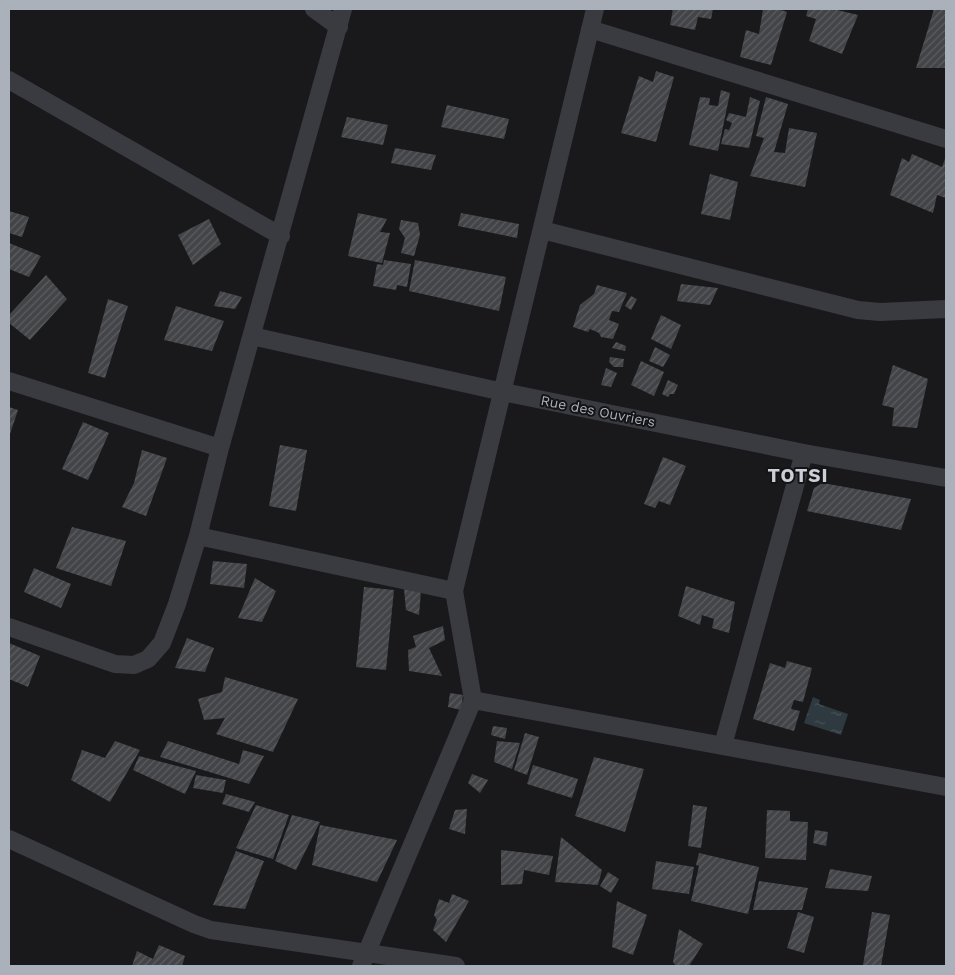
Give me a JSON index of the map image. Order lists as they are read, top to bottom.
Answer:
{
  "streets": {
    "street": ["Rue des Ouvriers"]
  },
  "districts": ["TOTSI"]
}
